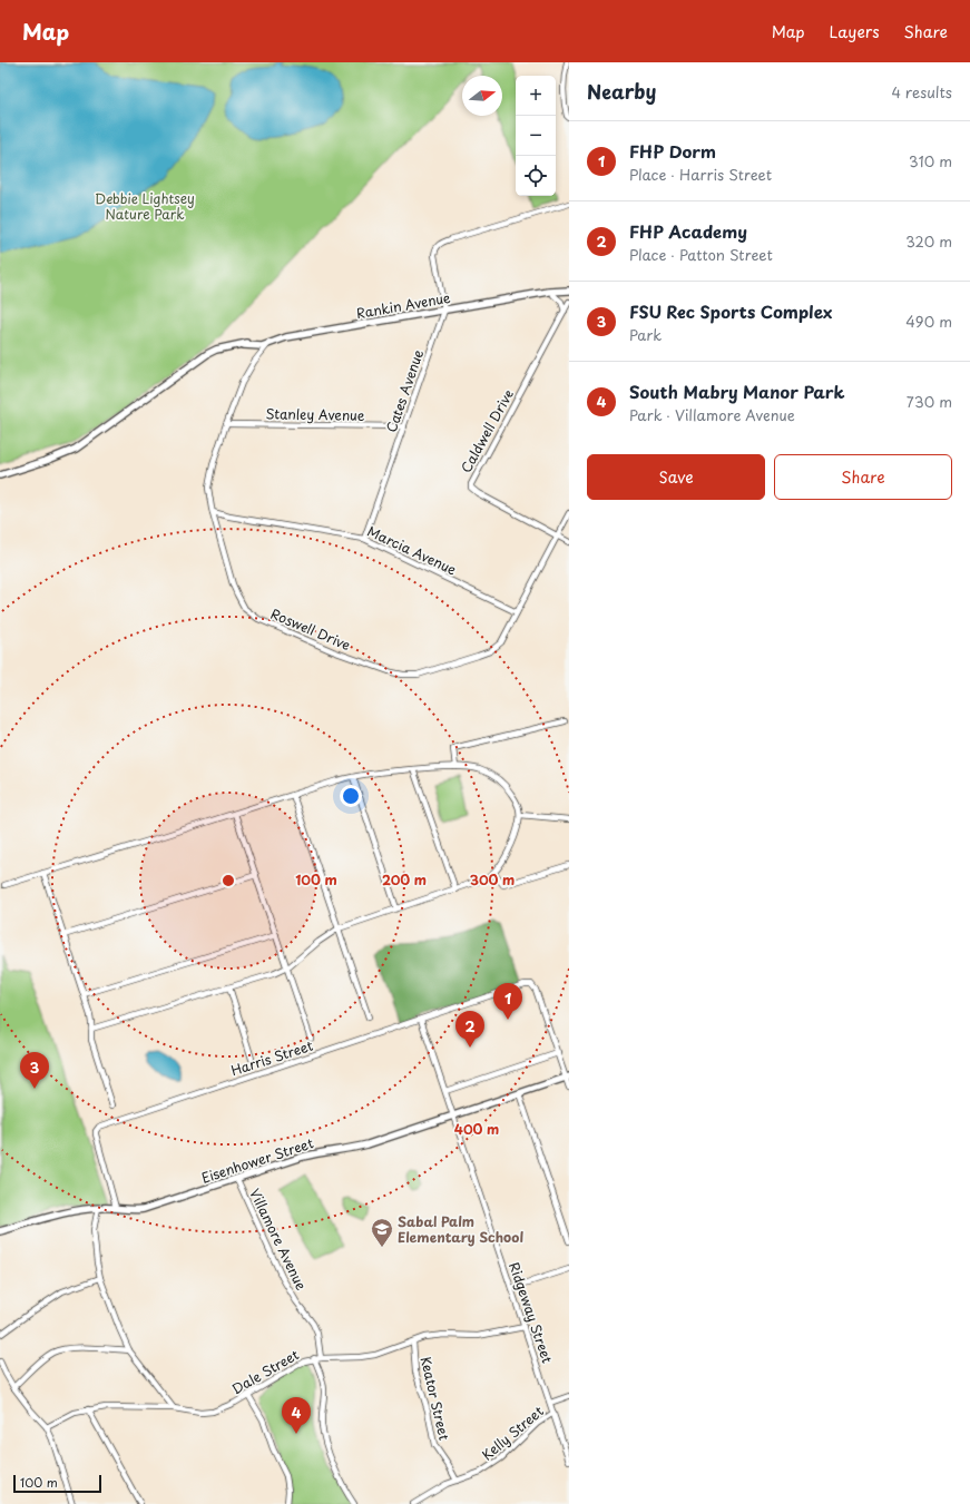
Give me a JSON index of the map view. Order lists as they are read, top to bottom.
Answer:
{
  "streets": {
    "street": [
      "Rankin Avenue",
      "Cates Avenue",
      "Stanley Avenue",
      "Caldwell Drive",
      "Marcia Avenue",
      "Roswell Drive",
      "Harris Street",
      "Eisenhower Street",
      "Villamore Avenue",
      "Ridgeway Street",
      "Dale Street",
      "Keator Street",
      "Kelly Street"
    ]
  },
  "crossings": [
    ["Rankin Avenue", "Cates Avenue"],
    ["Rankin Avenue", "Roswell Drive"],
    ["Cates Avenue", "Stanley Avenue"],
    ["Cates Avenue", "Marcia Avenue"],
    ["Stanley Avenue", "Roswell Drive"],
    ["Caldwell Drive", "Roswell Drive"],
    ["Marcia Avenue", "Roswell Drive"],
    ["Harris Street", "Eisenhower Street"],
    ["Harris Street", "Ridgeway Street"],
    ["Eisenhower Street", "Villamore Avenue"],
    ["Eisenhower Street", "Ridgeway Street"],
    ["Villamore Avenue", "Dale Street"],
    ["Ridgeway Street", "Dale Street"],
    ["Ridgeway Street", "Kelly Street"],
    ["Dale Street", "Keator Street"],
    ["Keator Street", "Kelly Street"]
  ],
  "parks": ["Debbie Lightsey Nature Park"],
  "places": {
    "school or university": ["Sabal Palm Elementary School"]
  },
  "scale_bar": "100 m",
  "north": "right",
  "page": {
    "header": "Map",
    "nav": ["Map", "Layers", "Share"],
    "heading": ["Nearby", "4 results"],
    "map_buttons": ["+", "−"],
    "list": [
      {
        "mark": "1",
        "name": "FHP Dorm",
        "note": "Place · Harris Street",
        "value": "310 m"
      },
      {
        "mark": "2",
        "name": "FHP Academy",
        "note": "Place · Patton Street",
        "value": "320 m"
      },
      {
        "mark": "3",
        "name": "FSU Rec Sports Complex",
        "note": "Park",
        "value": "490 m"
      },
      {
        "mark": "4",
        "name": "South Mabry Manor Park",
        "note": "Park · Villamore Avenue",
        "value": "730 m"
      }
    ],
    "buttons": ["Save", "Share"],
    "pins": [
      "1",
      "2",
      "3",
      "4"
    ],
    "scale": "100 m"
  },
  "rings": [
    "100 m",
    "200 m",
    "300 m",
    "400 m"
  ]
}
